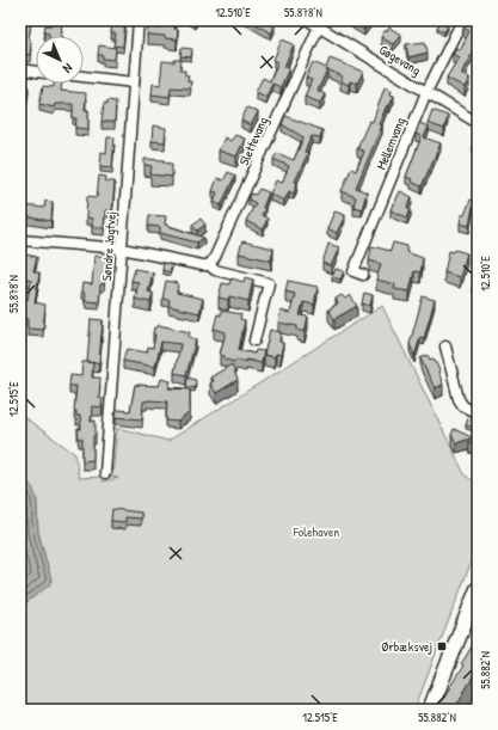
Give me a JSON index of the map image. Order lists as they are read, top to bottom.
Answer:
{
  "streets": {
    "street": [
      "Gøgevang",
      "Slettevang",
      "Mellemvang",
      "Søndre Jagtvej"
    ]
  },
  "crossings": [
    ["Gøgevang", "Slettevang"],
    ["Gøgevang", "Mellemvang"]
  ],
  "parks": ["Folehaven"],
  "places": {
    "transit": ["Ørbæksvej"]
  },
  "north": "bottom right",
  "coordinates": [
    "12.510°E",
    "55.878°N",
    "12.515°E",
    "55.882°N"
  ]
}
